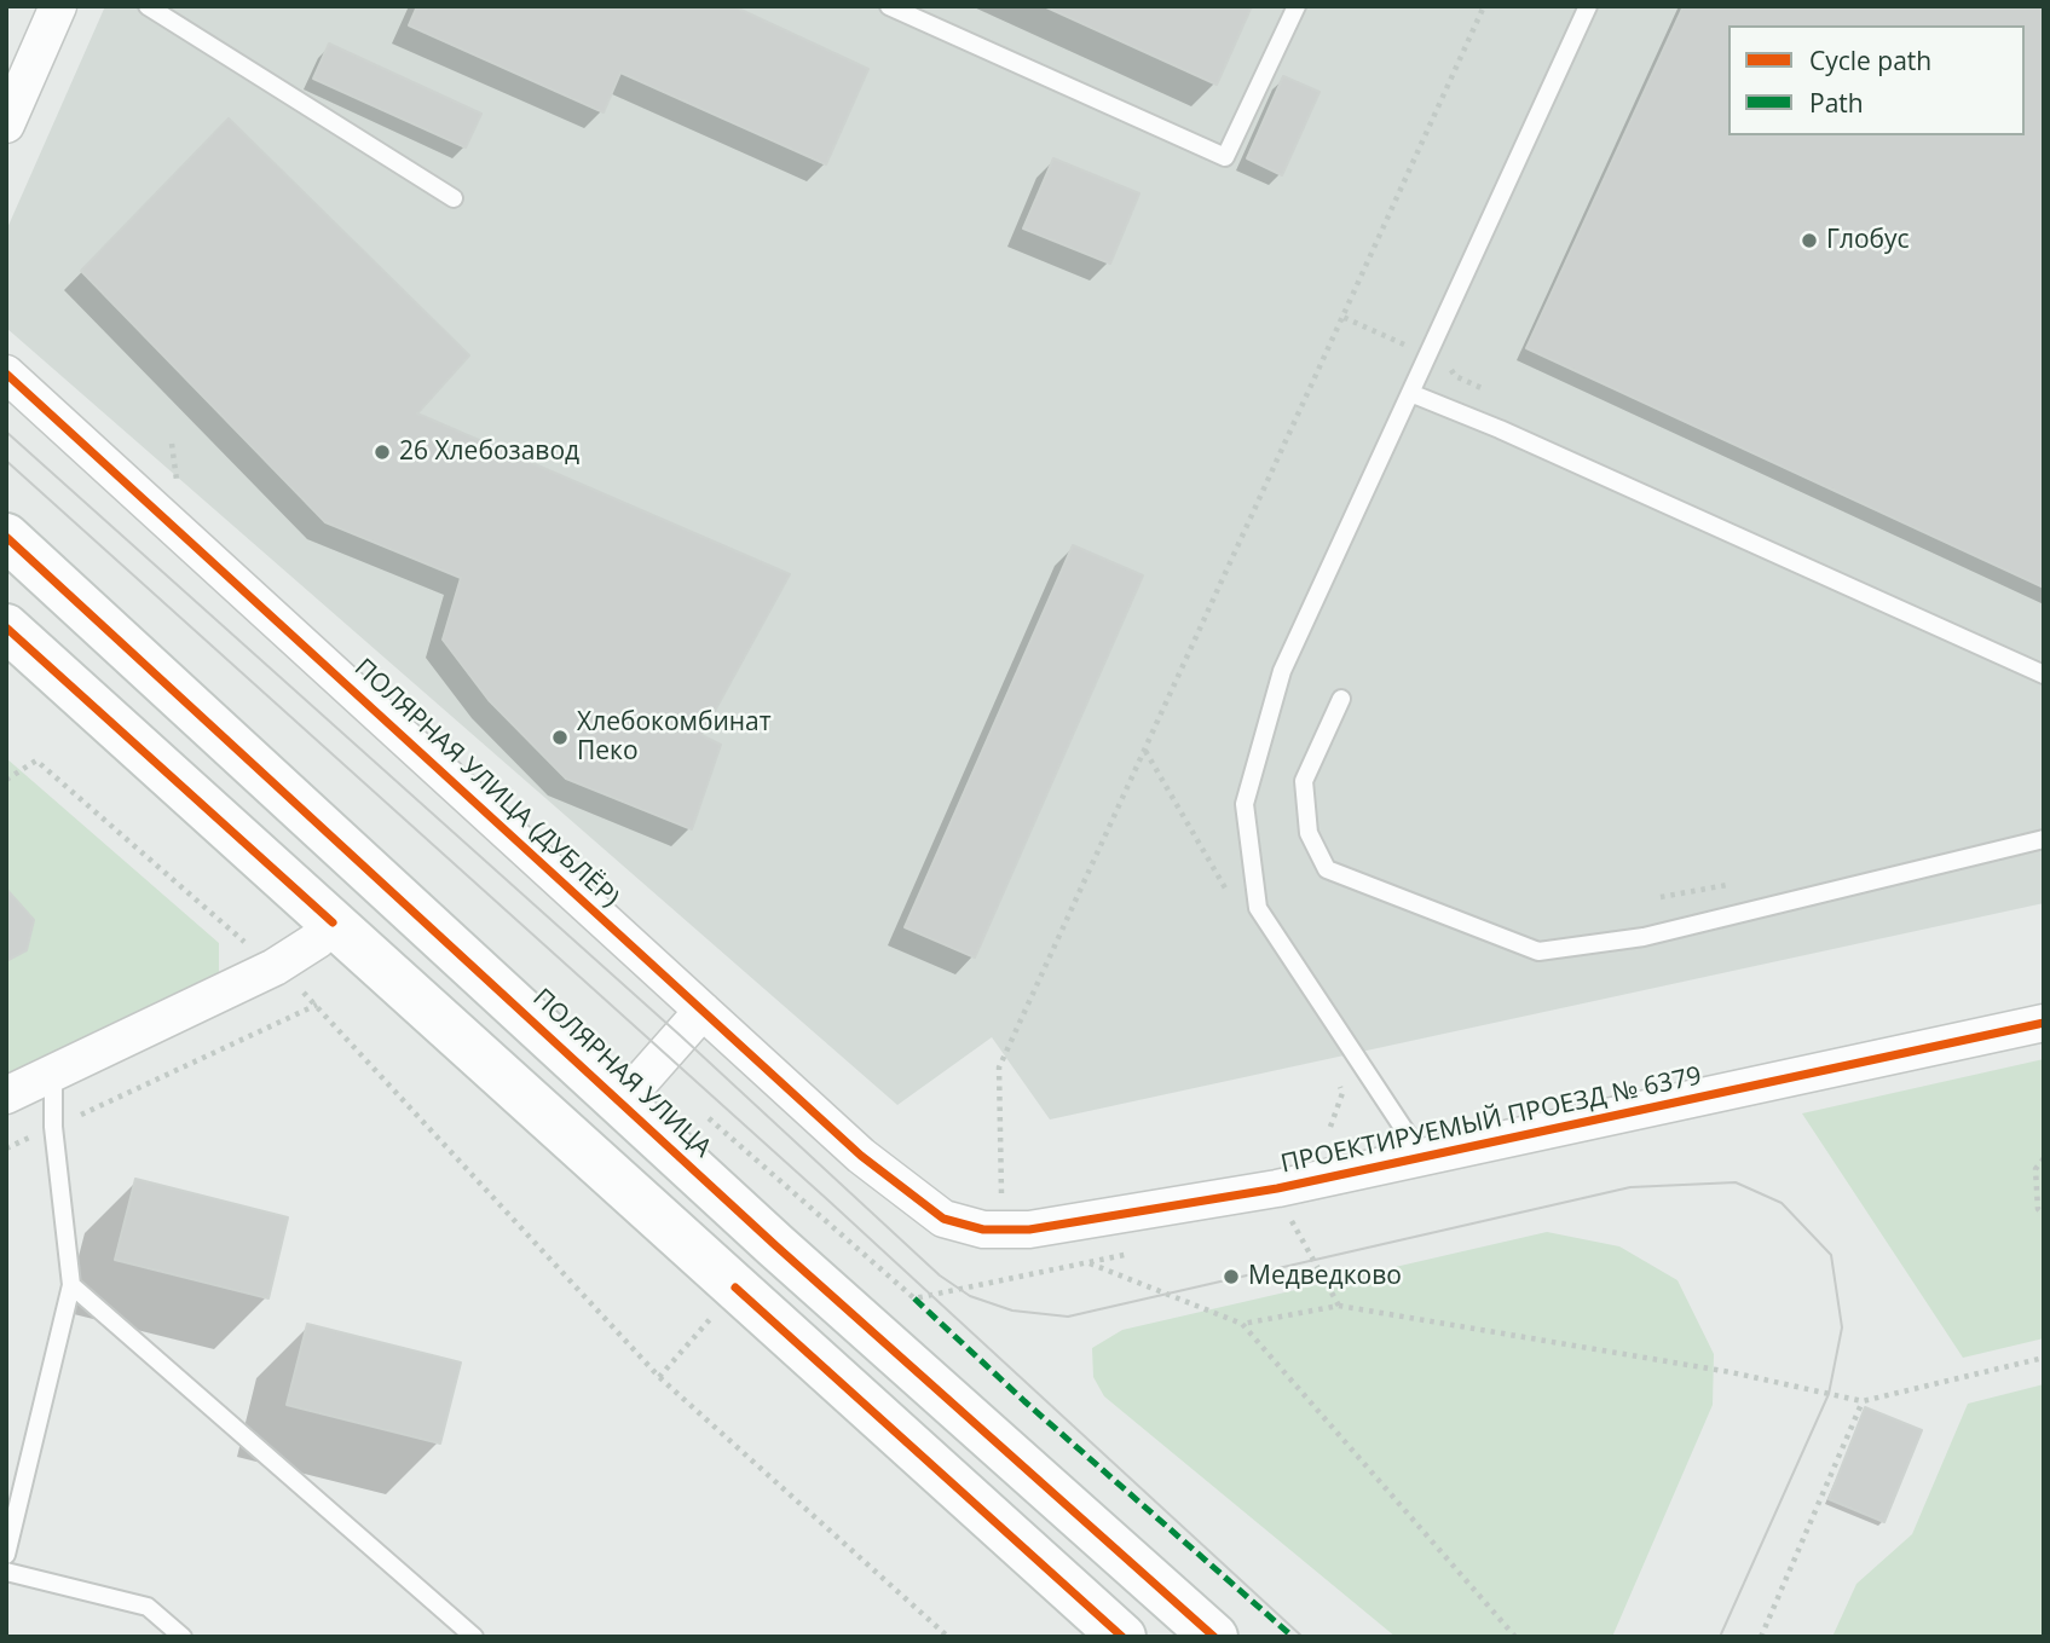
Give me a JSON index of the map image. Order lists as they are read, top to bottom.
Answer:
{
  "streets": {
    "main road": ["ПОЛЯРНАЯ УЛИЦА"],
    "street": ["ПОЛЯРНАЯ УЛИЦА (ДУБЛЁР)", "ПРОЕКТИРУЕМЫЙ ПРОЕЗД № 6379"]
  },
  "crossings": [
    ["ПОЛЯРНАЯ УЛИЦА (ДУБЛЁР)", "ПРОЕКТИРУЕМЫЙ ПРОЕЗД № 6379"]
  ],
  "places": [
    "Глобус",
    "26 Хлебозавод",
    "Хлебокомбинат Пеко",
    "Медведково"
  ],
  "legend": ["Cycle path", "Path"]
}
